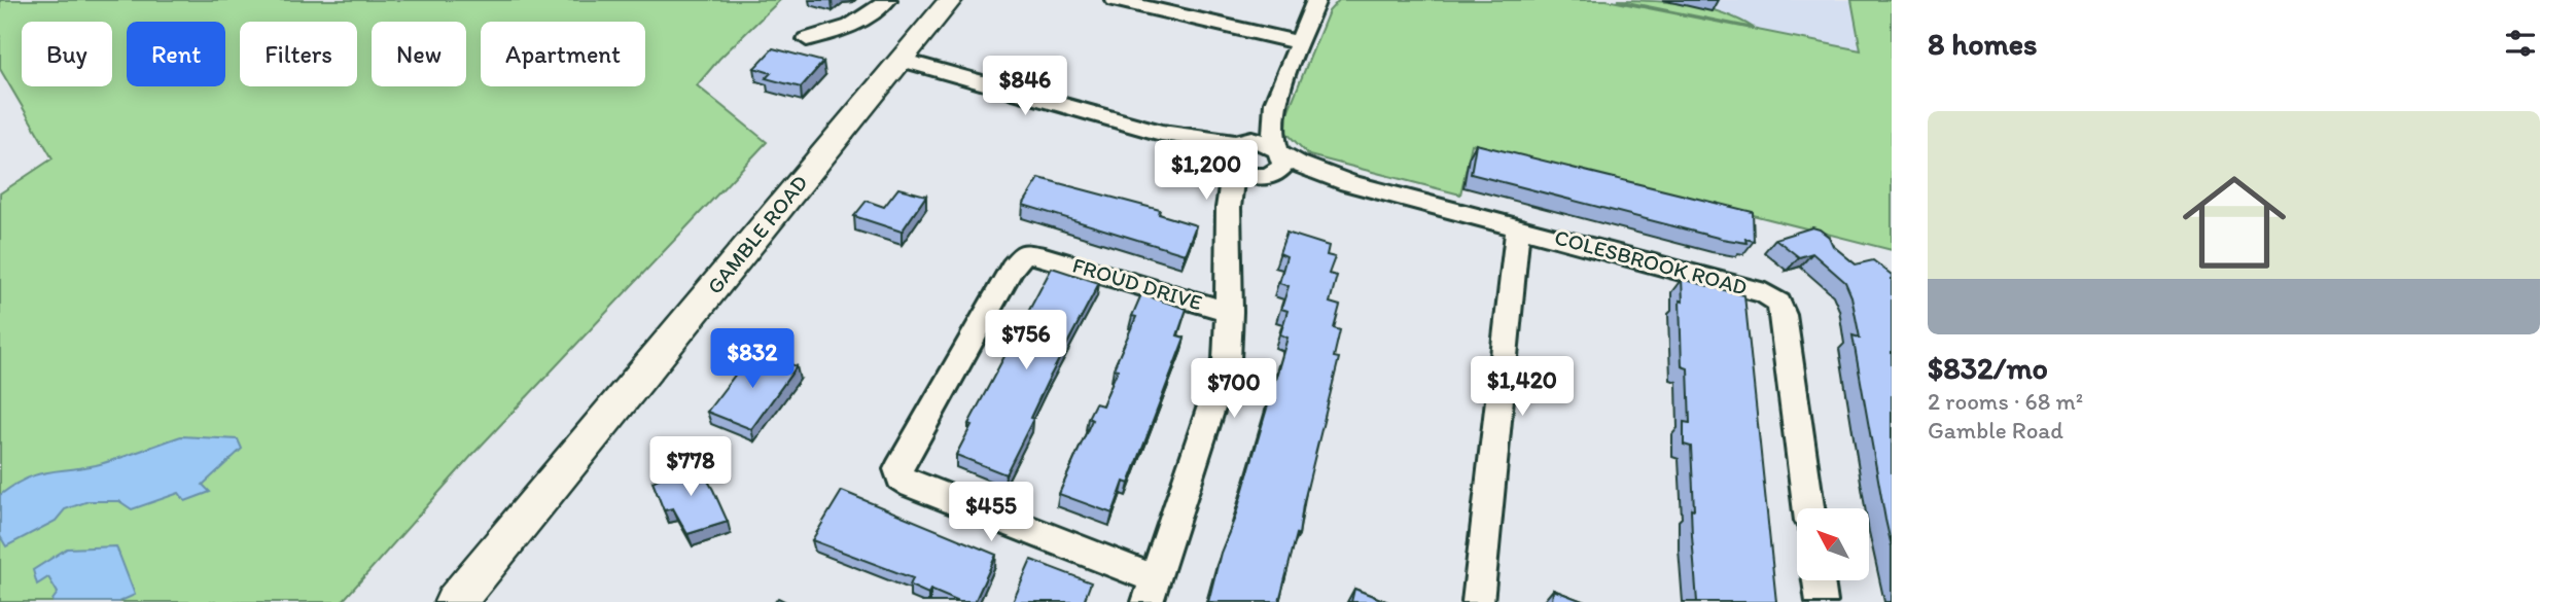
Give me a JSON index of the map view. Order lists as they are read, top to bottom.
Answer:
{
  "streets": {
    "main road": ["GAMBLE ROAD"],
    "street": ["COLESBROOK ROAD", "FROUD DRIVE"]
  },
  "north": "top left",
  "page": {
    "heading": "8 homes",
    "chip": [
      "Buy",
      "Rent",
      "Filters",
      "New",
      "Apartment"
    ],
    "price": [
      "$846",
      "$1,200",
      "$756",
      "$832",
      "$1,420",
      "$700",
      "$778",
      "$455"
    ],
    "list": [
      {
        "name": "$832/mo",
        "note": "2 rooms · 68 m² · Gamble Road"
      }
    ]
  }
}
